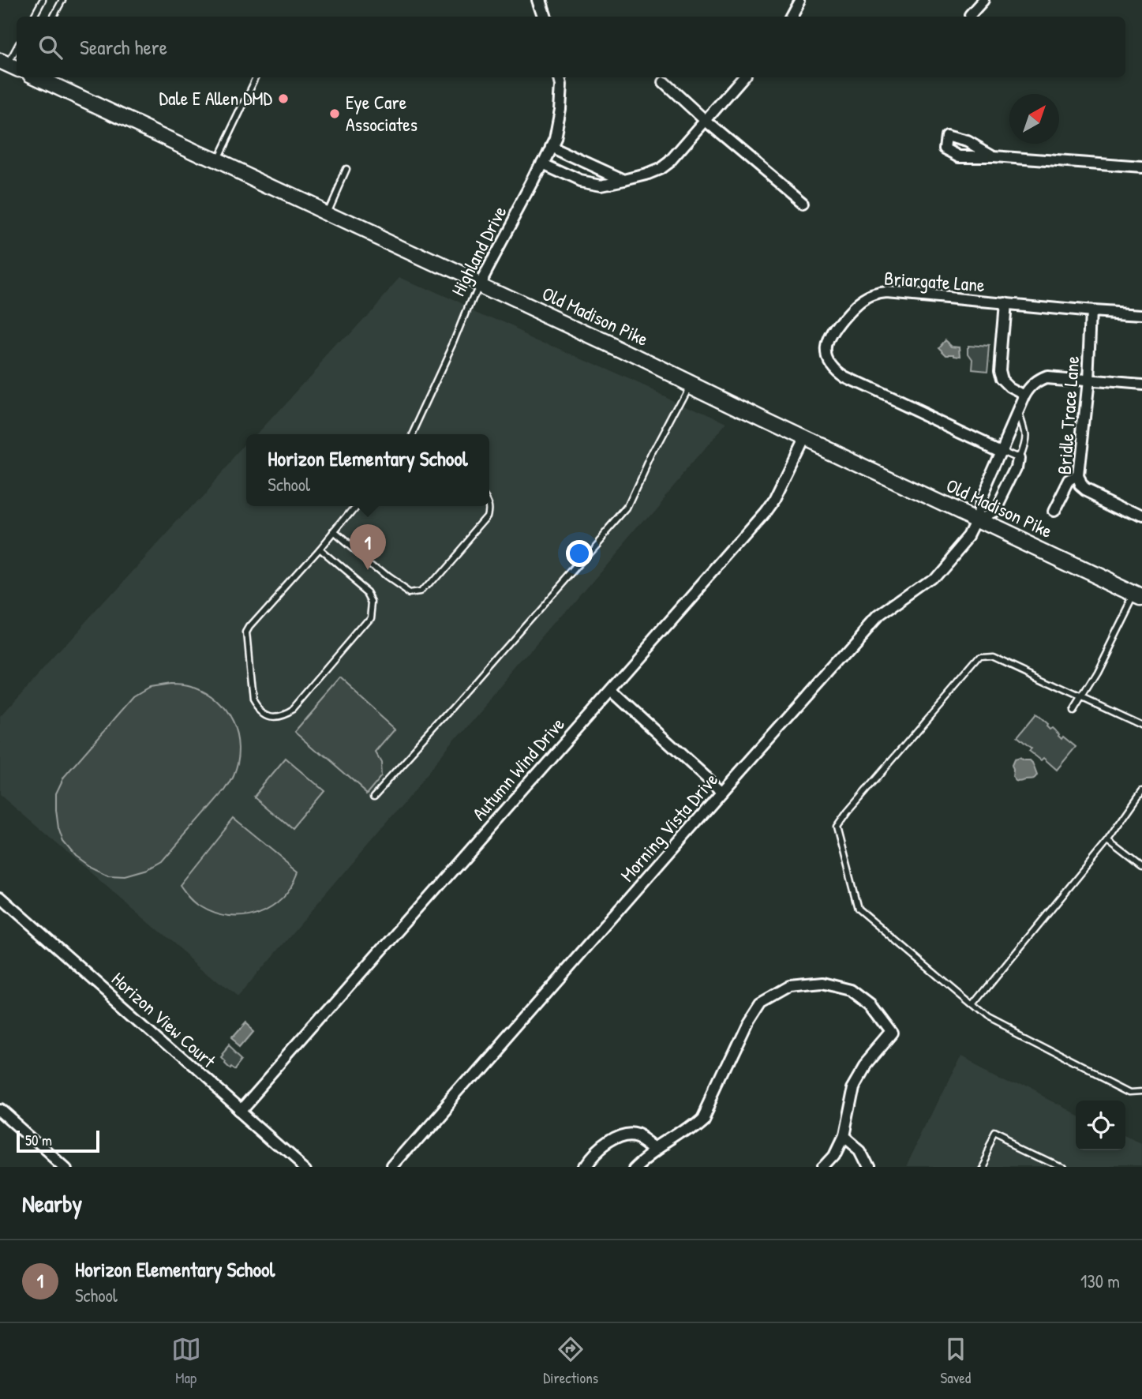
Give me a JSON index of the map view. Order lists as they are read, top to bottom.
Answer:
{
  "streets": {
    "main road": ["Old Madison Pike"],
    "street": [
      "Highland Drive",
      "Briargate Lane",
      "Bridle Trace Lane",
      "Autumn Wind Drive",
      "Morning Vista Drive",
      "Horizon View Court"
    ]
  },
  "crossings": [
    ["Highland Drive", "Old Madison Pike"],
    ["Briargate Lane", "Bridle Trace Lane"],
    ["Old Madison Pike", "Autumn Wind Drive"],
    ["Old Madison Pike", "Morning Vista Drive"],
    ["Autumn Wind Drive", "Horizon View Court"]
  ],
  "places": ["Dale E Allen DMD", "Eye Care Associates"],
  "scale_bar": "50 m",
  "north": "top right",
  "page": {
    "search": "Search here",
    "popup": ["Horizon Elementary School", "School"],
    "pins": "1",
    "scale": "50 m",
    "heading": "Nearby",
    "list": [
      {
        "mark": "1",
        "name": "Horizon Elementary School",
        "note": "School",
        "value": "130 m"
      }
    ],
    "nav": ["Map", "Directions", "Saved"]
  }
}
